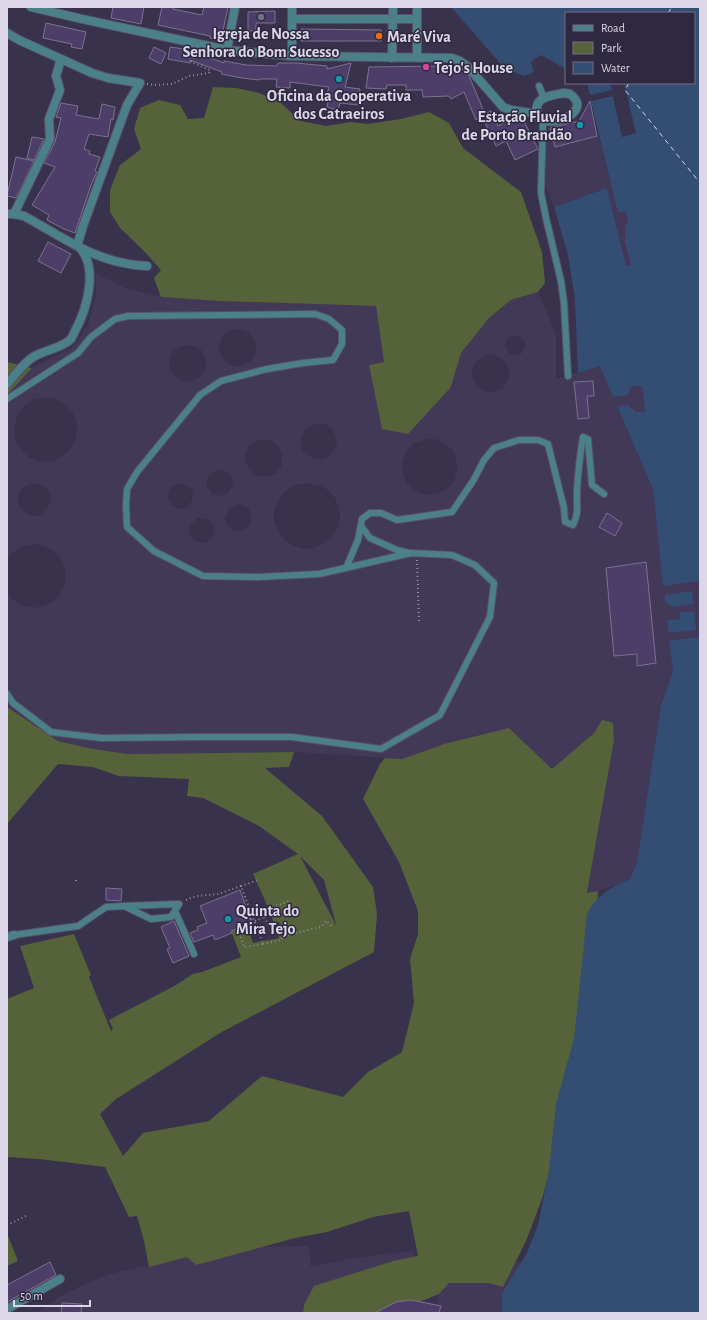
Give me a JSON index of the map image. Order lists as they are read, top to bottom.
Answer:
{
  "places": [
    "Igreja de Nossa Senhora do Bom Sucesso",
    "Maré Viva",
    "Tejo's House",
    "Oficina da Cooperativa dos Catraeiros",
    "Estação Fluvial de Porto Brandão",
    "Quinta do Mira Tejo"
  ],
  "legend": ["Road", "Park", "Water"],
  "scale_bar": "50 m"
}
